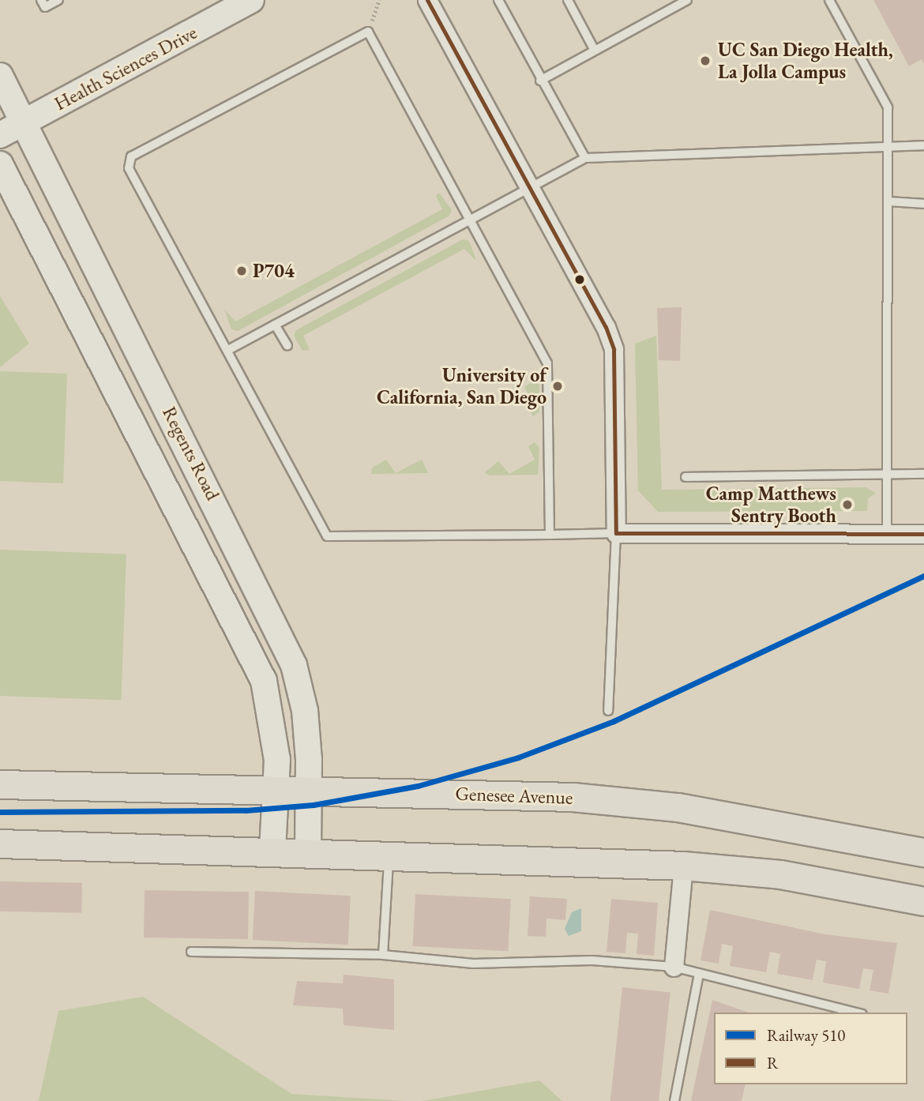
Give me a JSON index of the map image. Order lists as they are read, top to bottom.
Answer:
{
  "streets": {
    "main road": ["Health Sciences Drive", "Regents Road", "Genesee Avenue"]
  },
  "crossings": [
    ["Health Sciences Drive", "Regents Road"],
    ["Regents Road", "Genesee Avenue"]
  ],
  "places": [
    "UC San Diego Health, La Jolla Campus",
    "P704",
    "University of California, San Diego",
    "Camp Matthews Sentry Booth"
  ],
  "lines": ["transit line R", "rail line 510"],
  "legend": ["Railway 510", "R"]
}
